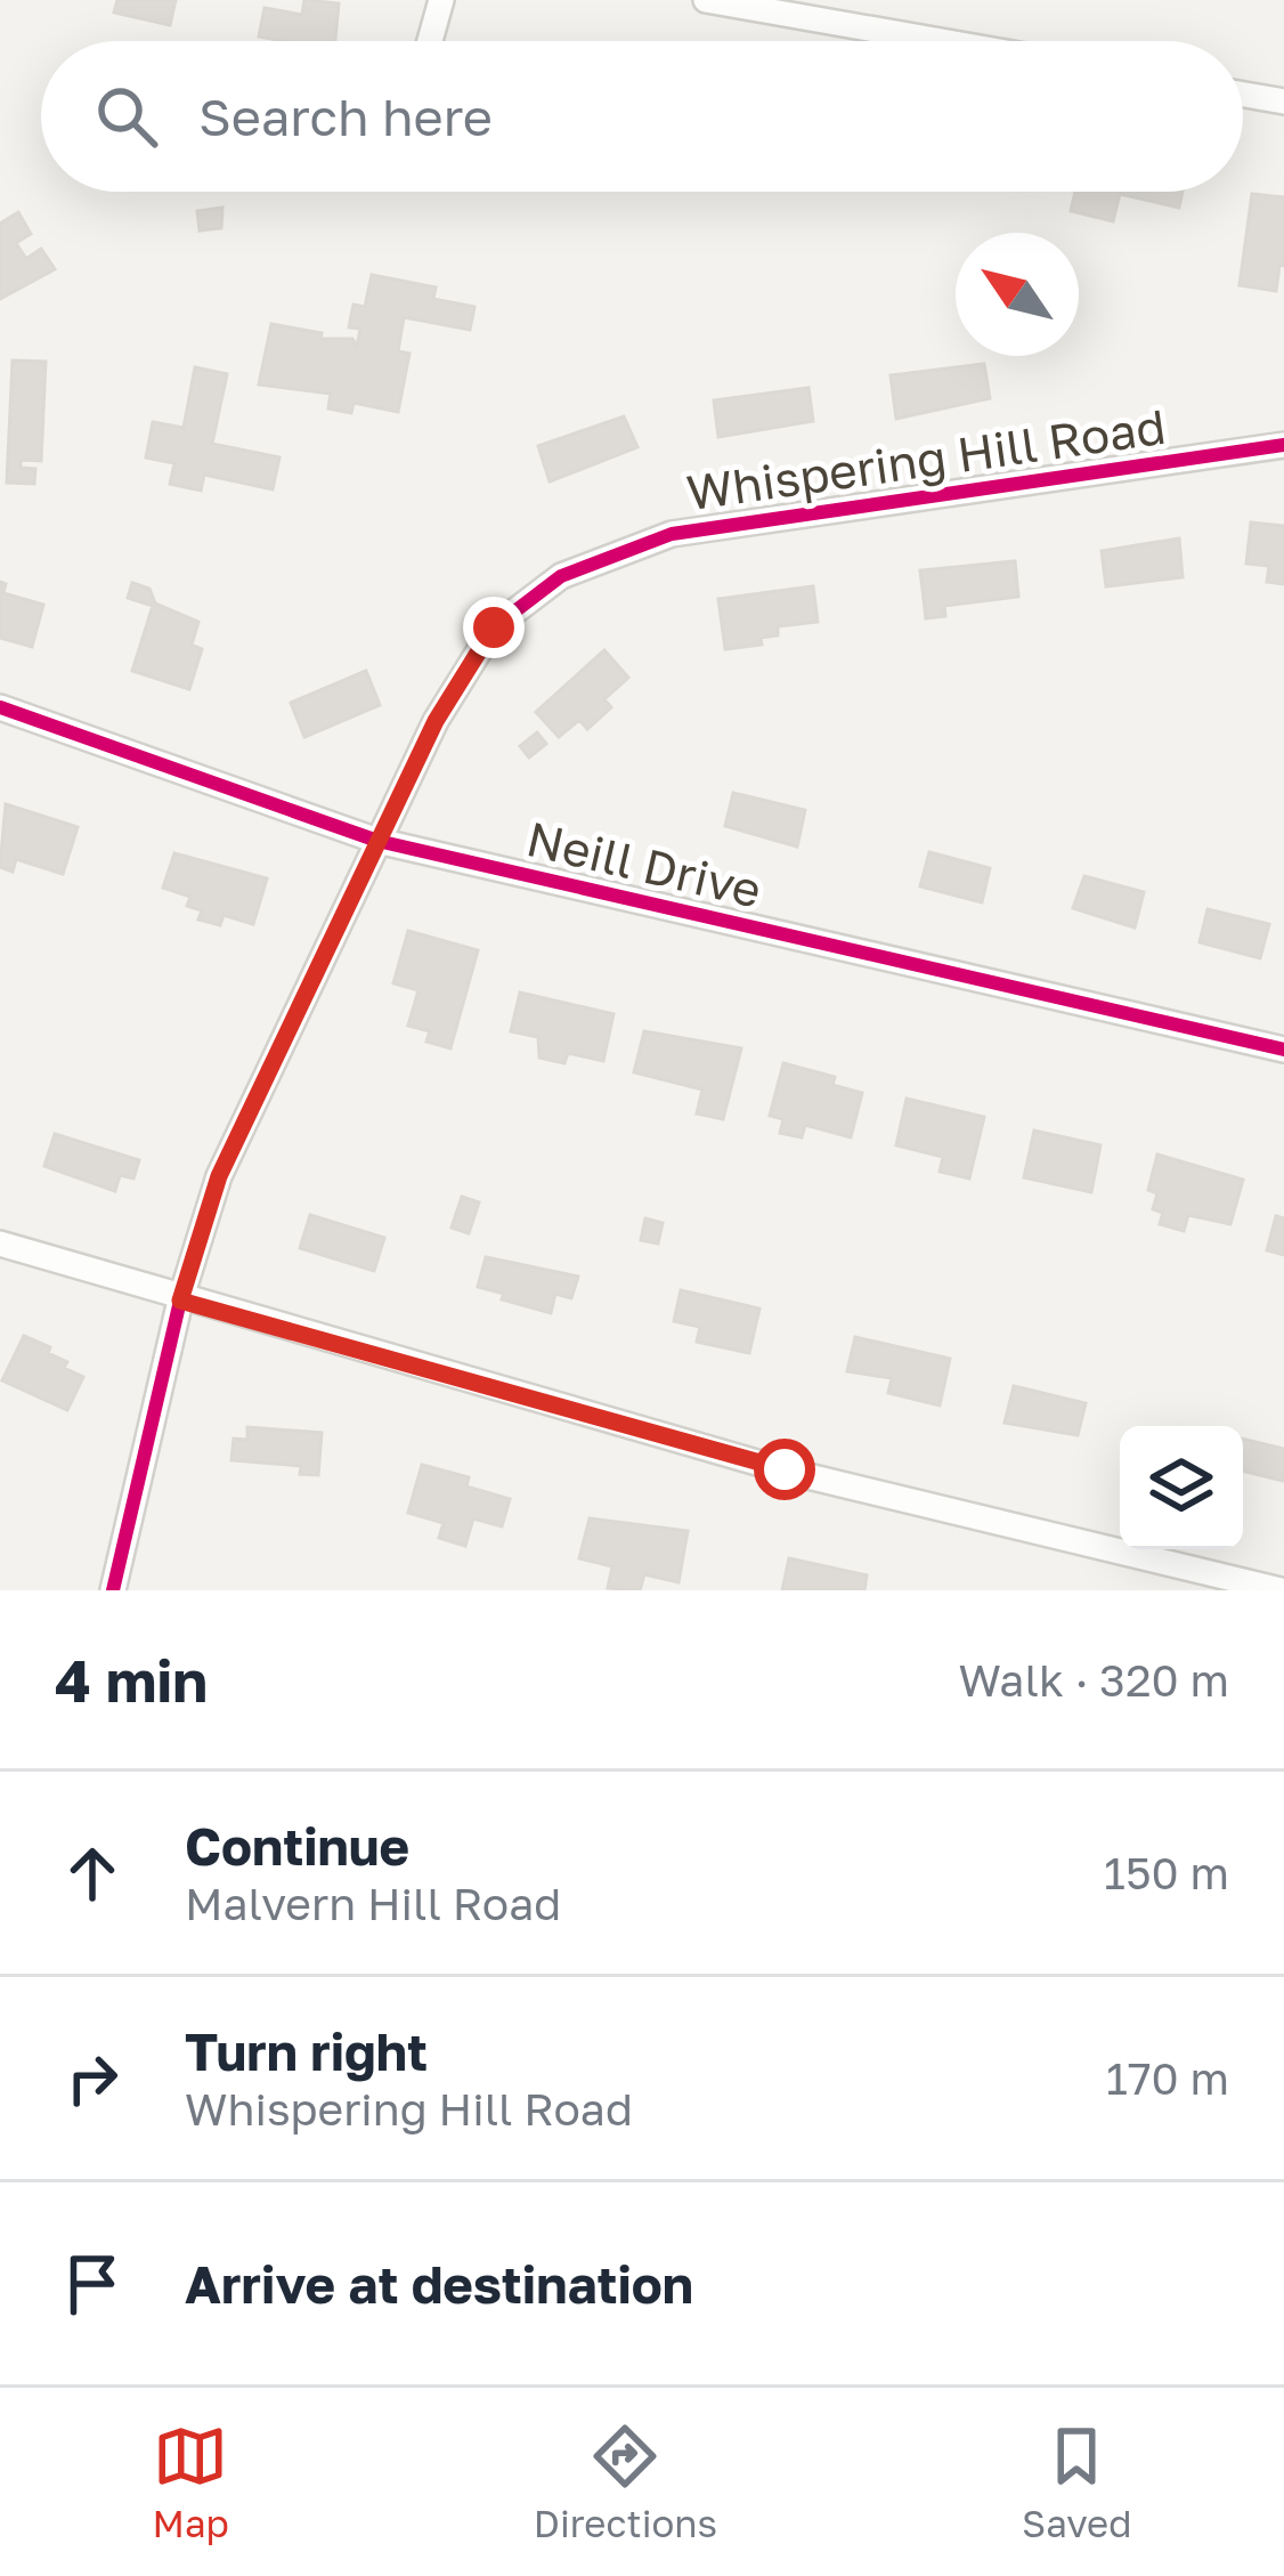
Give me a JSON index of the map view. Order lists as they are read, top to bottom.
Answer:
{
  "streets": {
    "street": ["Whispering Hill Road", "Neill Drive"]
  },
  "crossings": [
    ["Whispering Hill Road", "Neill Drive"]
  ],
  "north": "top left",
  "page": {
    "search": "Search here",
    "heading": ["4 min", "Walk · 320 m"],
    "list": [
      ["Continue", "Malvern Hill Road", "150 m"],
      ["Turn right", "Whispering Hill Road", "170 m"],
      "Arrive at destination"
    ],
    "nav": ["Map", "Directions", "Saved"]
  }
}
